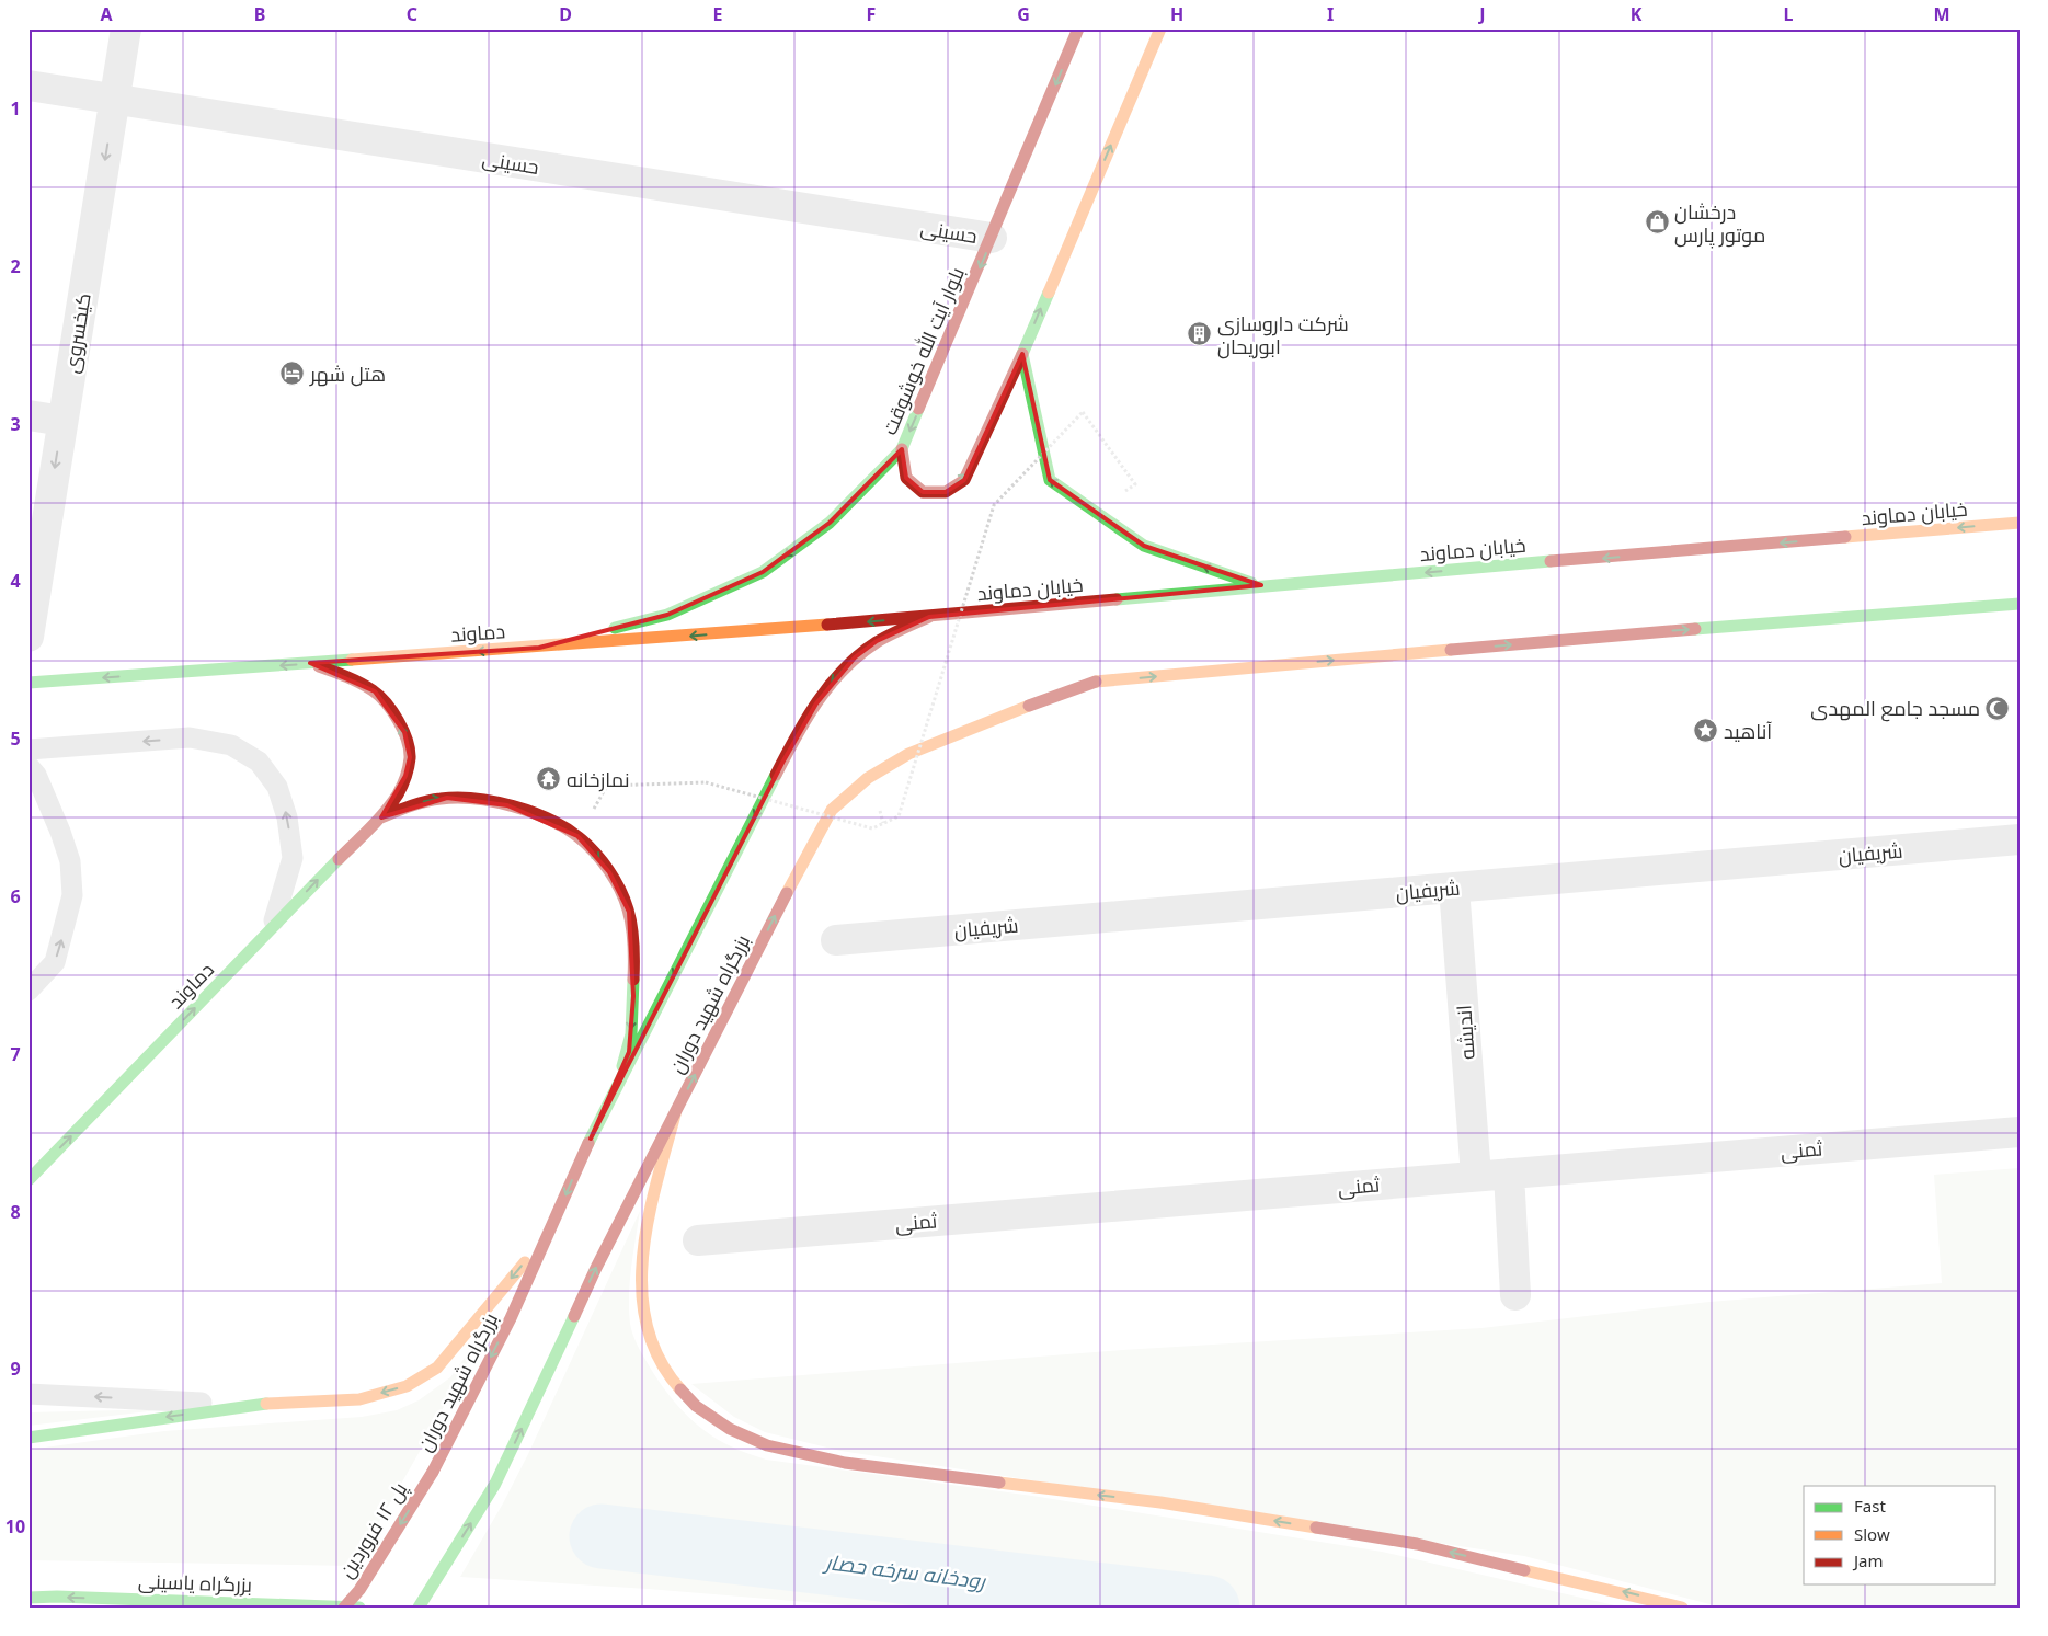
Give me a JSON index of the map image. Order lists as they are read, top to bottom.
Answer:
{
  "streets": {
    "main road": [
      "بلوار آیت الله خوشوقت",
      "خیابان دماوند",
      "دماوند",
      "بزرگراه شهید دوران",
      "پل ۱۲ فروردین",
      "بزرگراه یاسینی"
    ],
    "street": [
      "حسینی",
      "کیخسروی",
      "شریفیان",
      "اندیشه",
      "ثمنی"
    ]
  },
  "crossings": [
    ["حسینی", "کیخسروی"],
    ["حسینی", "بلوار آیت الله خوشوقت"],
    ["بلوار آیت الله خوشوقت", "دماوند"],
    ["خیابان دماوند", "دماوند"],
    ["خیابان دماوند", "بزرگراه شهید دوران"],
    ["دماوند", "بزرگراه شهید دوران"],
    ["شریفیان", "اندیشه"],
    ["بزرگراه شهید دوران", "پل ۱۲ فروردین"],
    ["اندیشه", "ثمنی"]
  ],
  "one_way": [
    "کیخسروی",
    "خیابان دماوند",
    "پل ۱۲ فروردین",
    "بزرگراه یاسینی"
  ],
  "water": ["رودخانه سرخه حصار"],
  "places": {
    "shop": ["درخشان موتور پارس"],
    "building": ["شرکت داروسازی ابوریحان"],
    "hotel": ["هتل شهر"],
    "mosque": ["مسجد جامع المهدی"],
    "place": ["آناهید"],
    "temple": ["نمازخانه"]
  },
  "legend": ["Fast", "Slow", "Jam"],
  "grid": {
    "columns": [
      "A",
      "B",
      "C",
      "D",
      "E",
      "F",
      "G",
      "H",
      "I",
      "J",
      "K",
      "L",
      "M"
    ],
    "rows": [
      "1",
      "2",
      "3",
      "4",
      "5",
      "6",
      "7",
      "8",
      "9",
      "10"
    ]
  }
}
